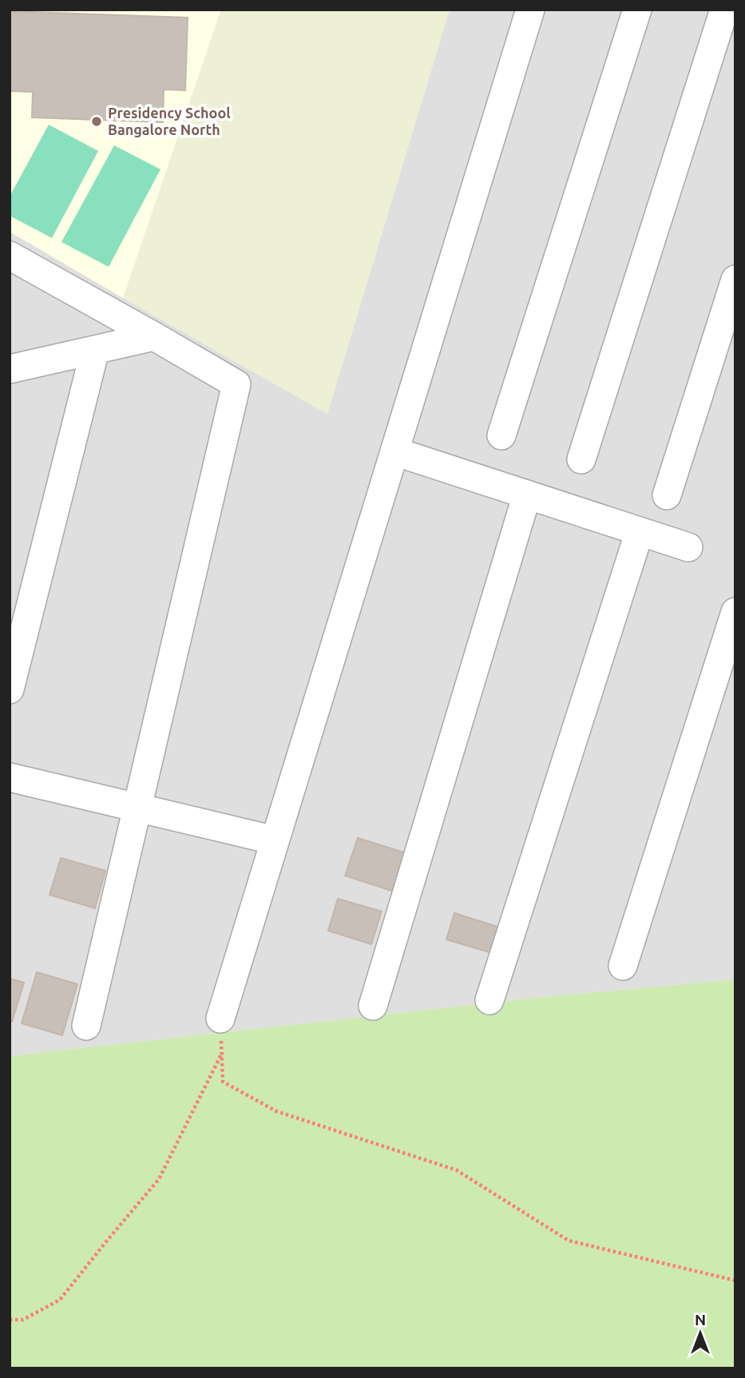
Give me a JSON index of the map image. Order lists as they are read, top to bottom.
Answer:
{
  "places": ["Presidency School Bangalore North"],
  "north": "top"
}
